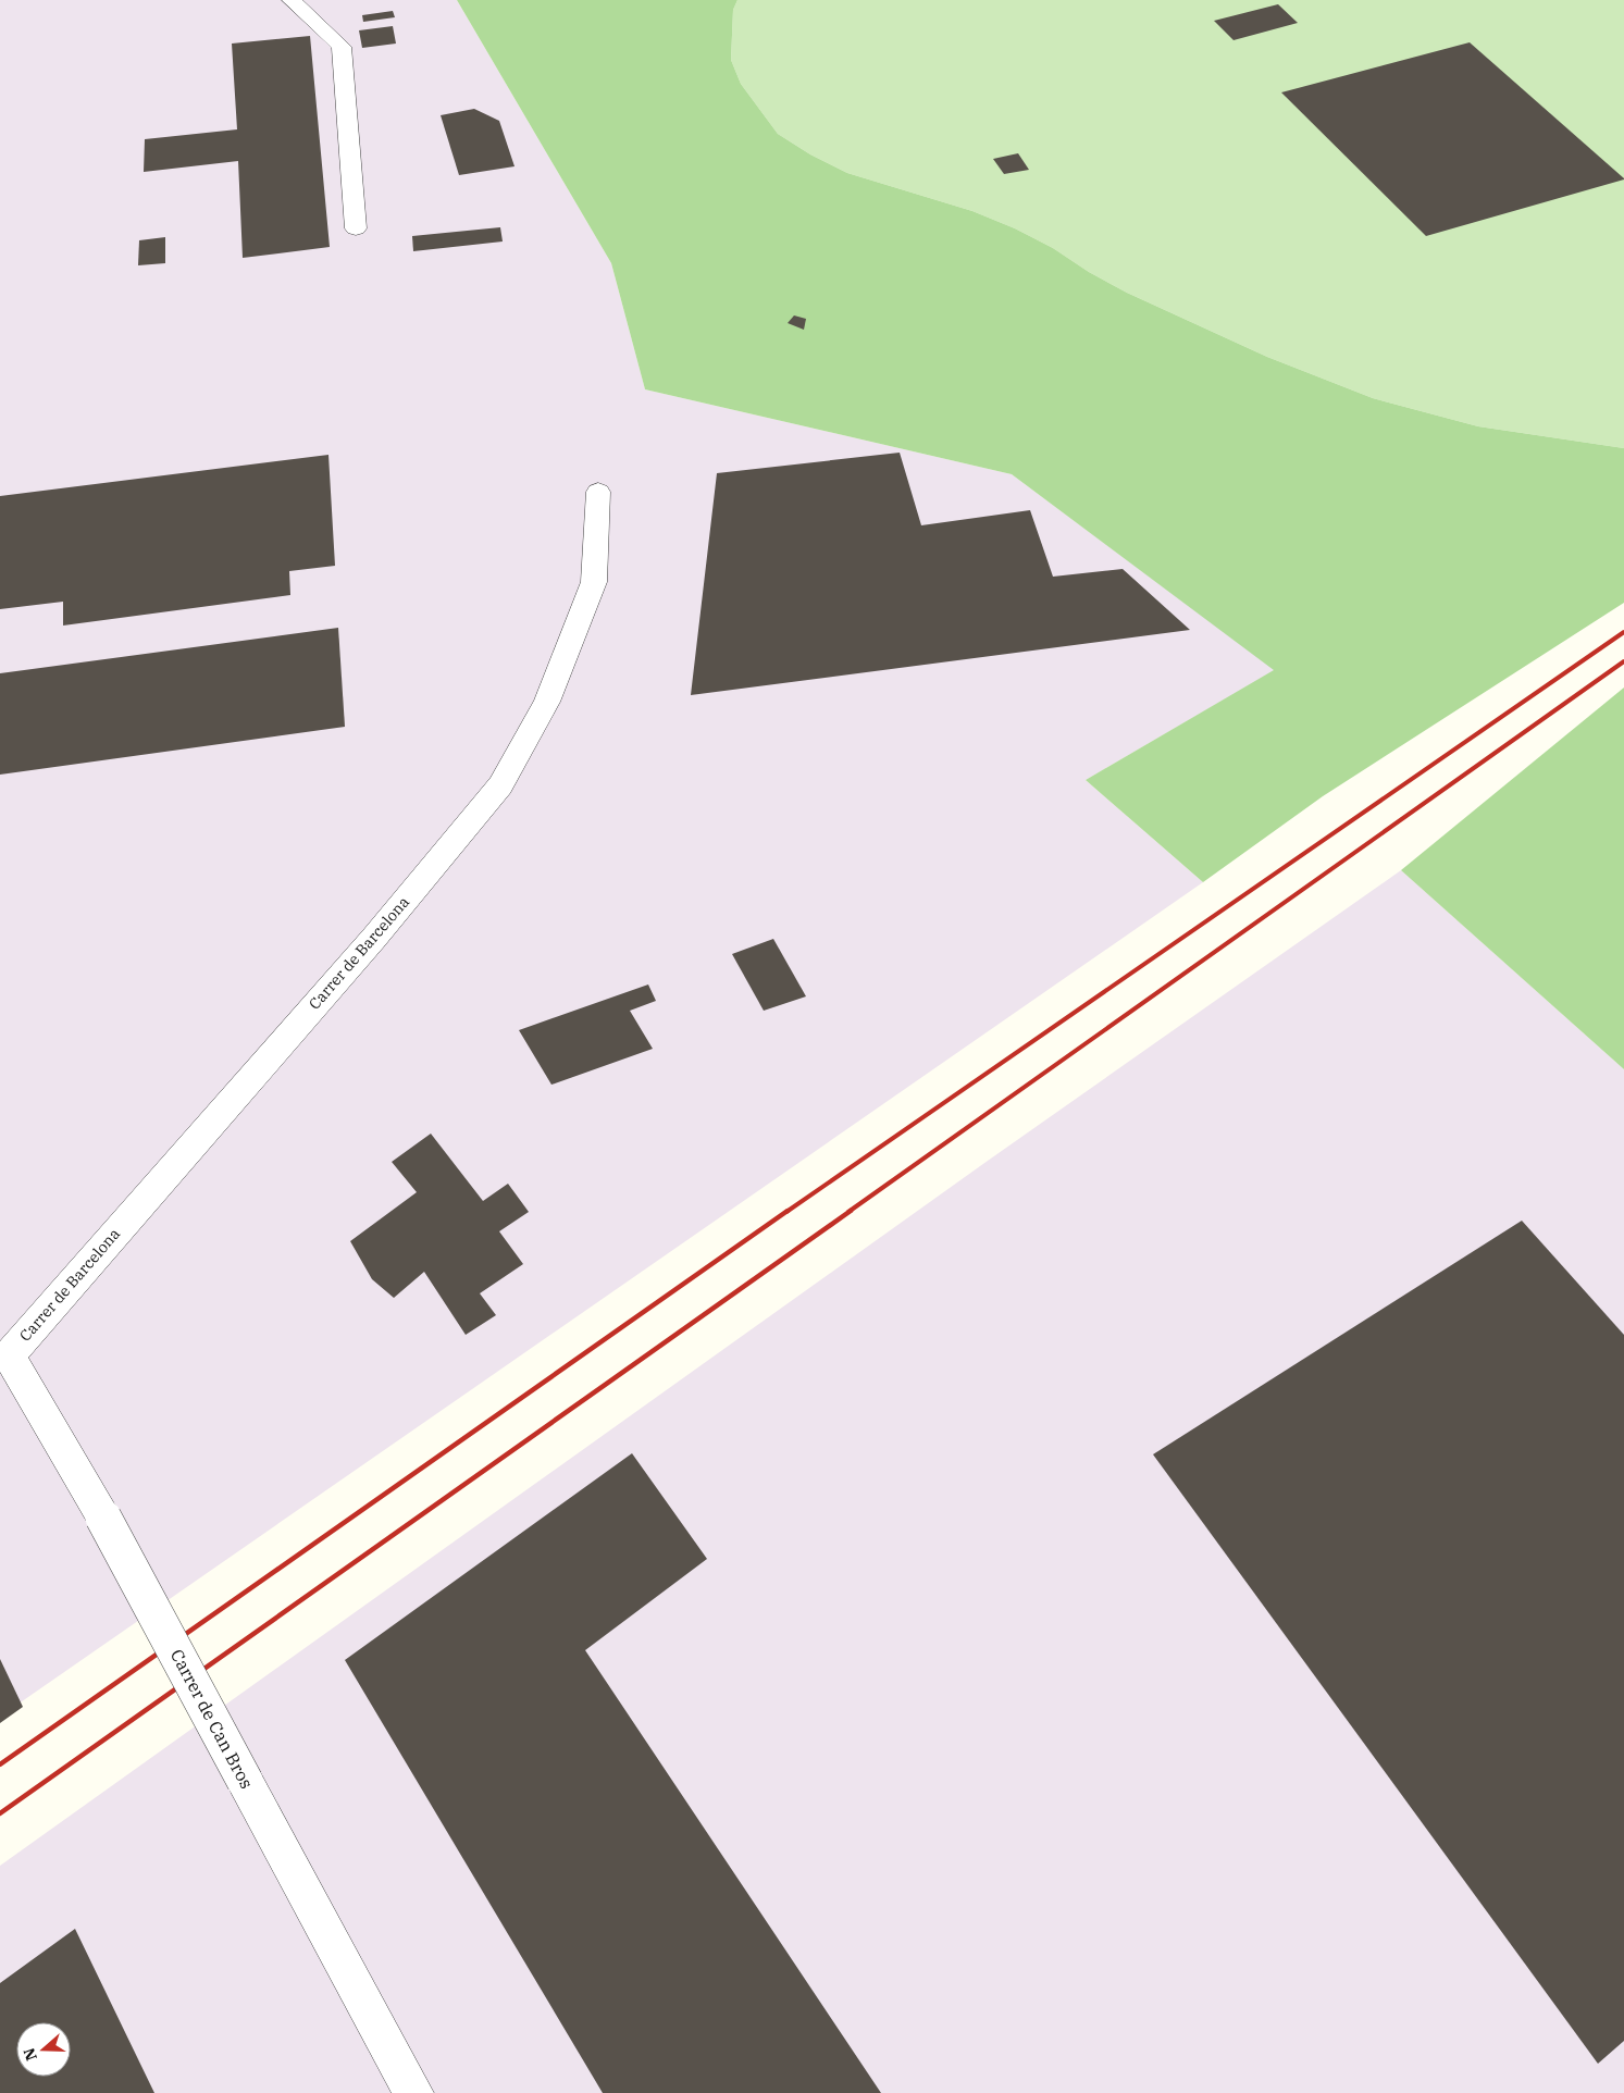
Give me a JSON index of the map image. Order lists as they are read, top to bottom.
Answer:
{
  "streets": {
    "street": ["Carrer de Barcelona", "Carrer de Can Bros"]
  },
  "crossings": [
    ["Carrer de Barcelona", "Carrer de Can Bros"]
  ],
  "north": "left"
}
